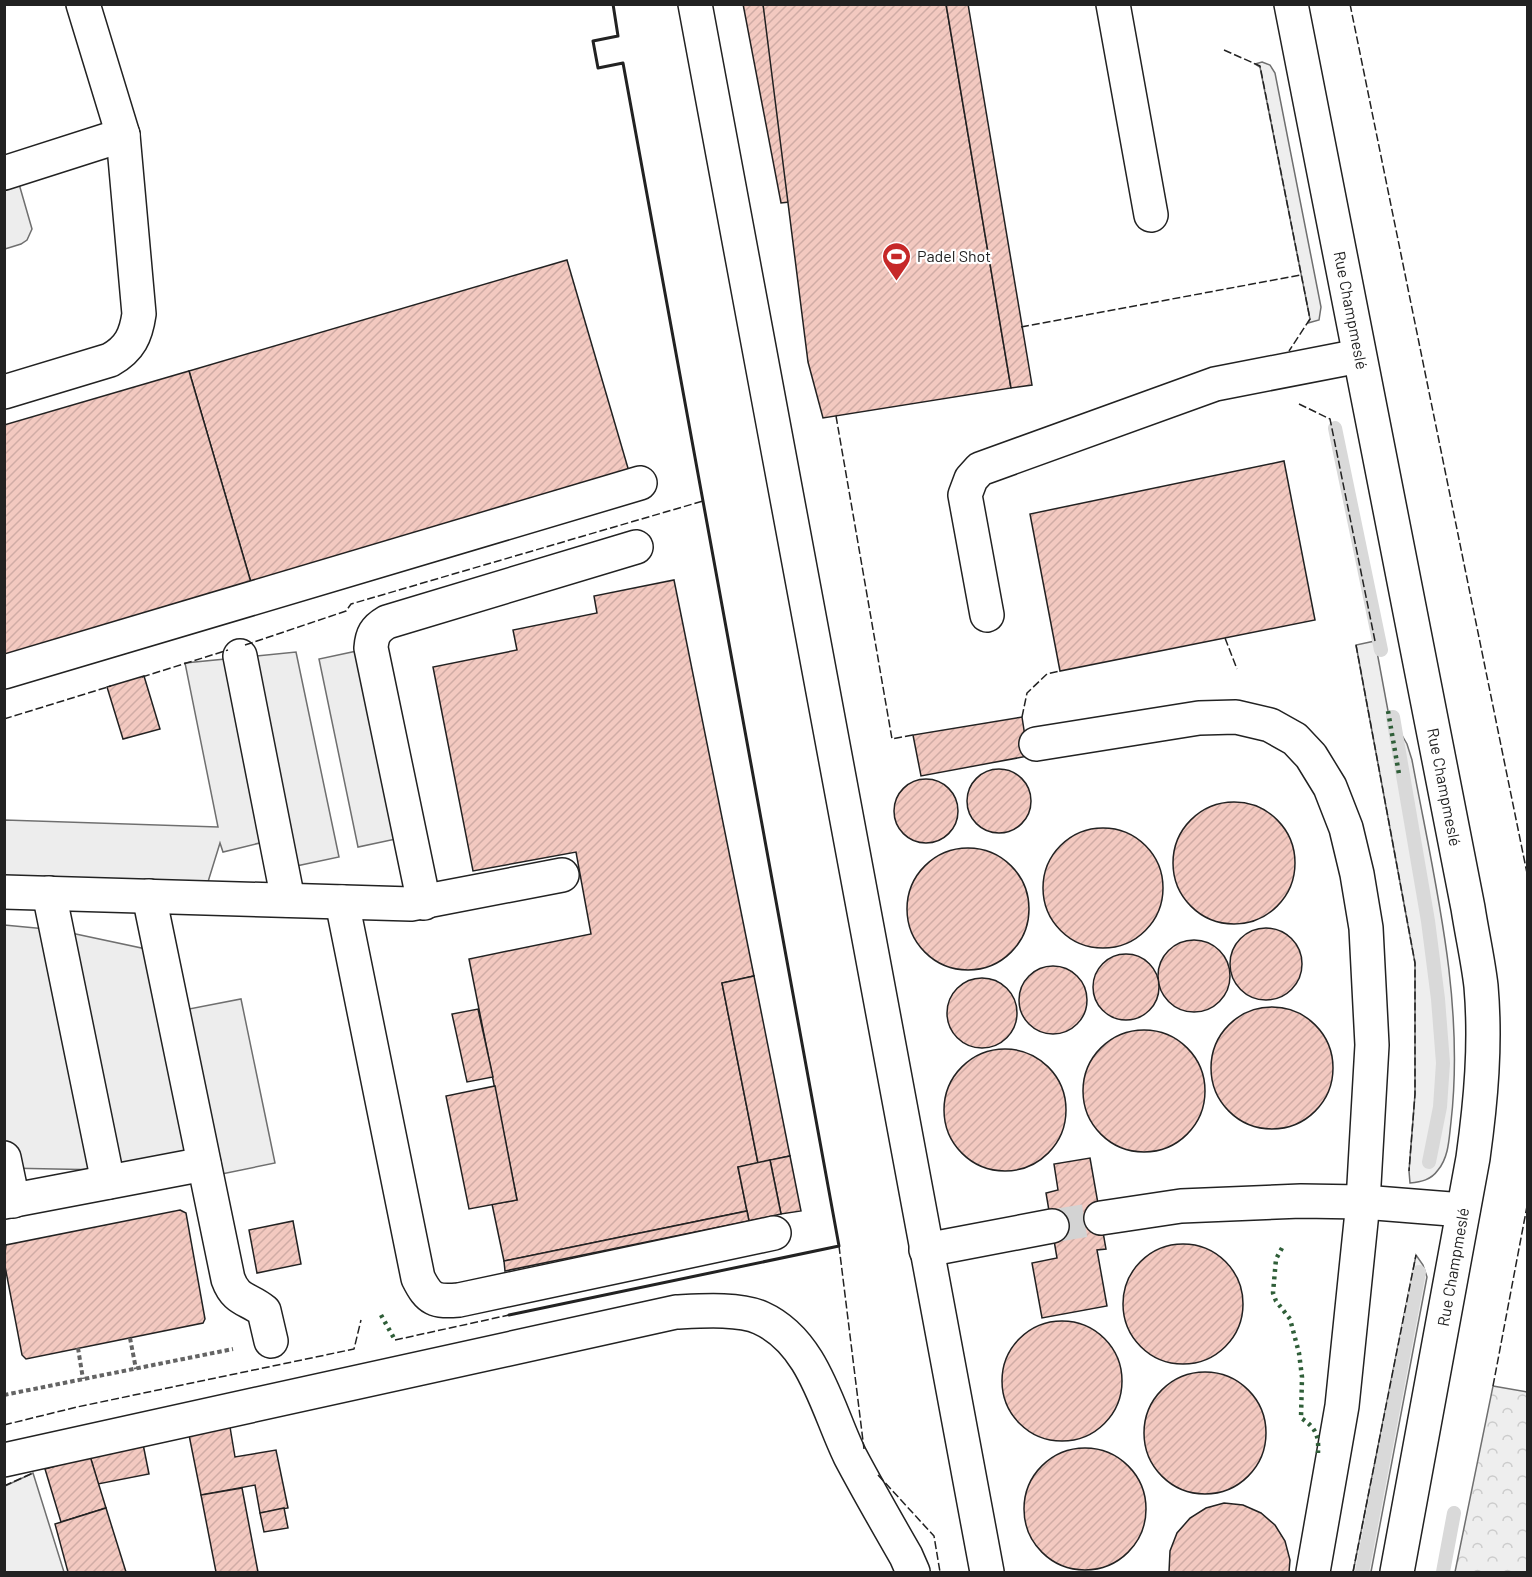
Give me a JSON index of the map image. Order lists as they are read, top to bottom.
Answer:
{
  "streets": {
    "street": ["Rue Champmeslé"]
  },
  "places": {
    "sports": ["Padel Shot"]
  }
}
